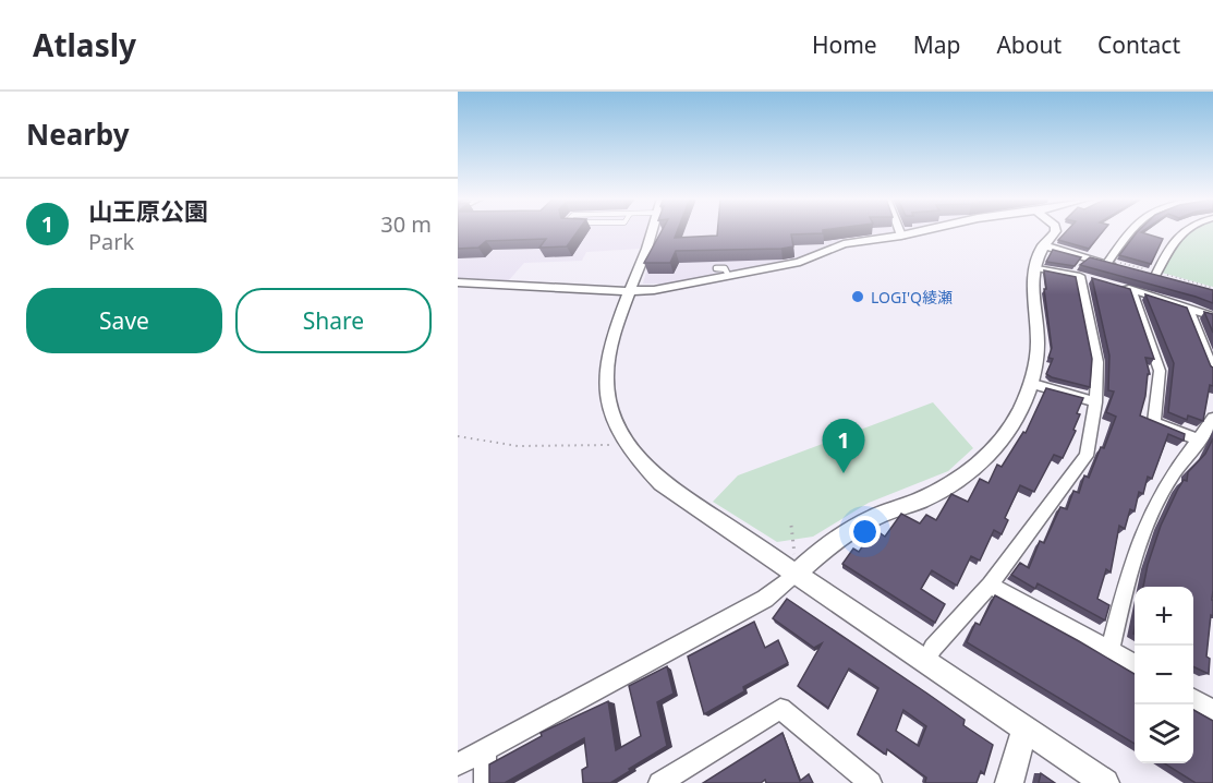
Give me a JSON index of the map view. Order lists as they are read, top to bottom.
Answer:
{
  "places": ["LOGI'Q綾瀬"],
  "page": {
    "header": "Atlasly",
    "nav": [
      "Home",
      "Map",
      "About",
      "Contact"
    ],
    "heading": "Nearby",
    "list": [
      {
        "mark": "1",
        "name": "山王原公園",
        "note": "Park",
        "value": "30 m"
      }
    ],
    "buttons": ["Save", "Share"],
    "pins": "1",
    "map_buttons": ["+", "−"]
  }
}
